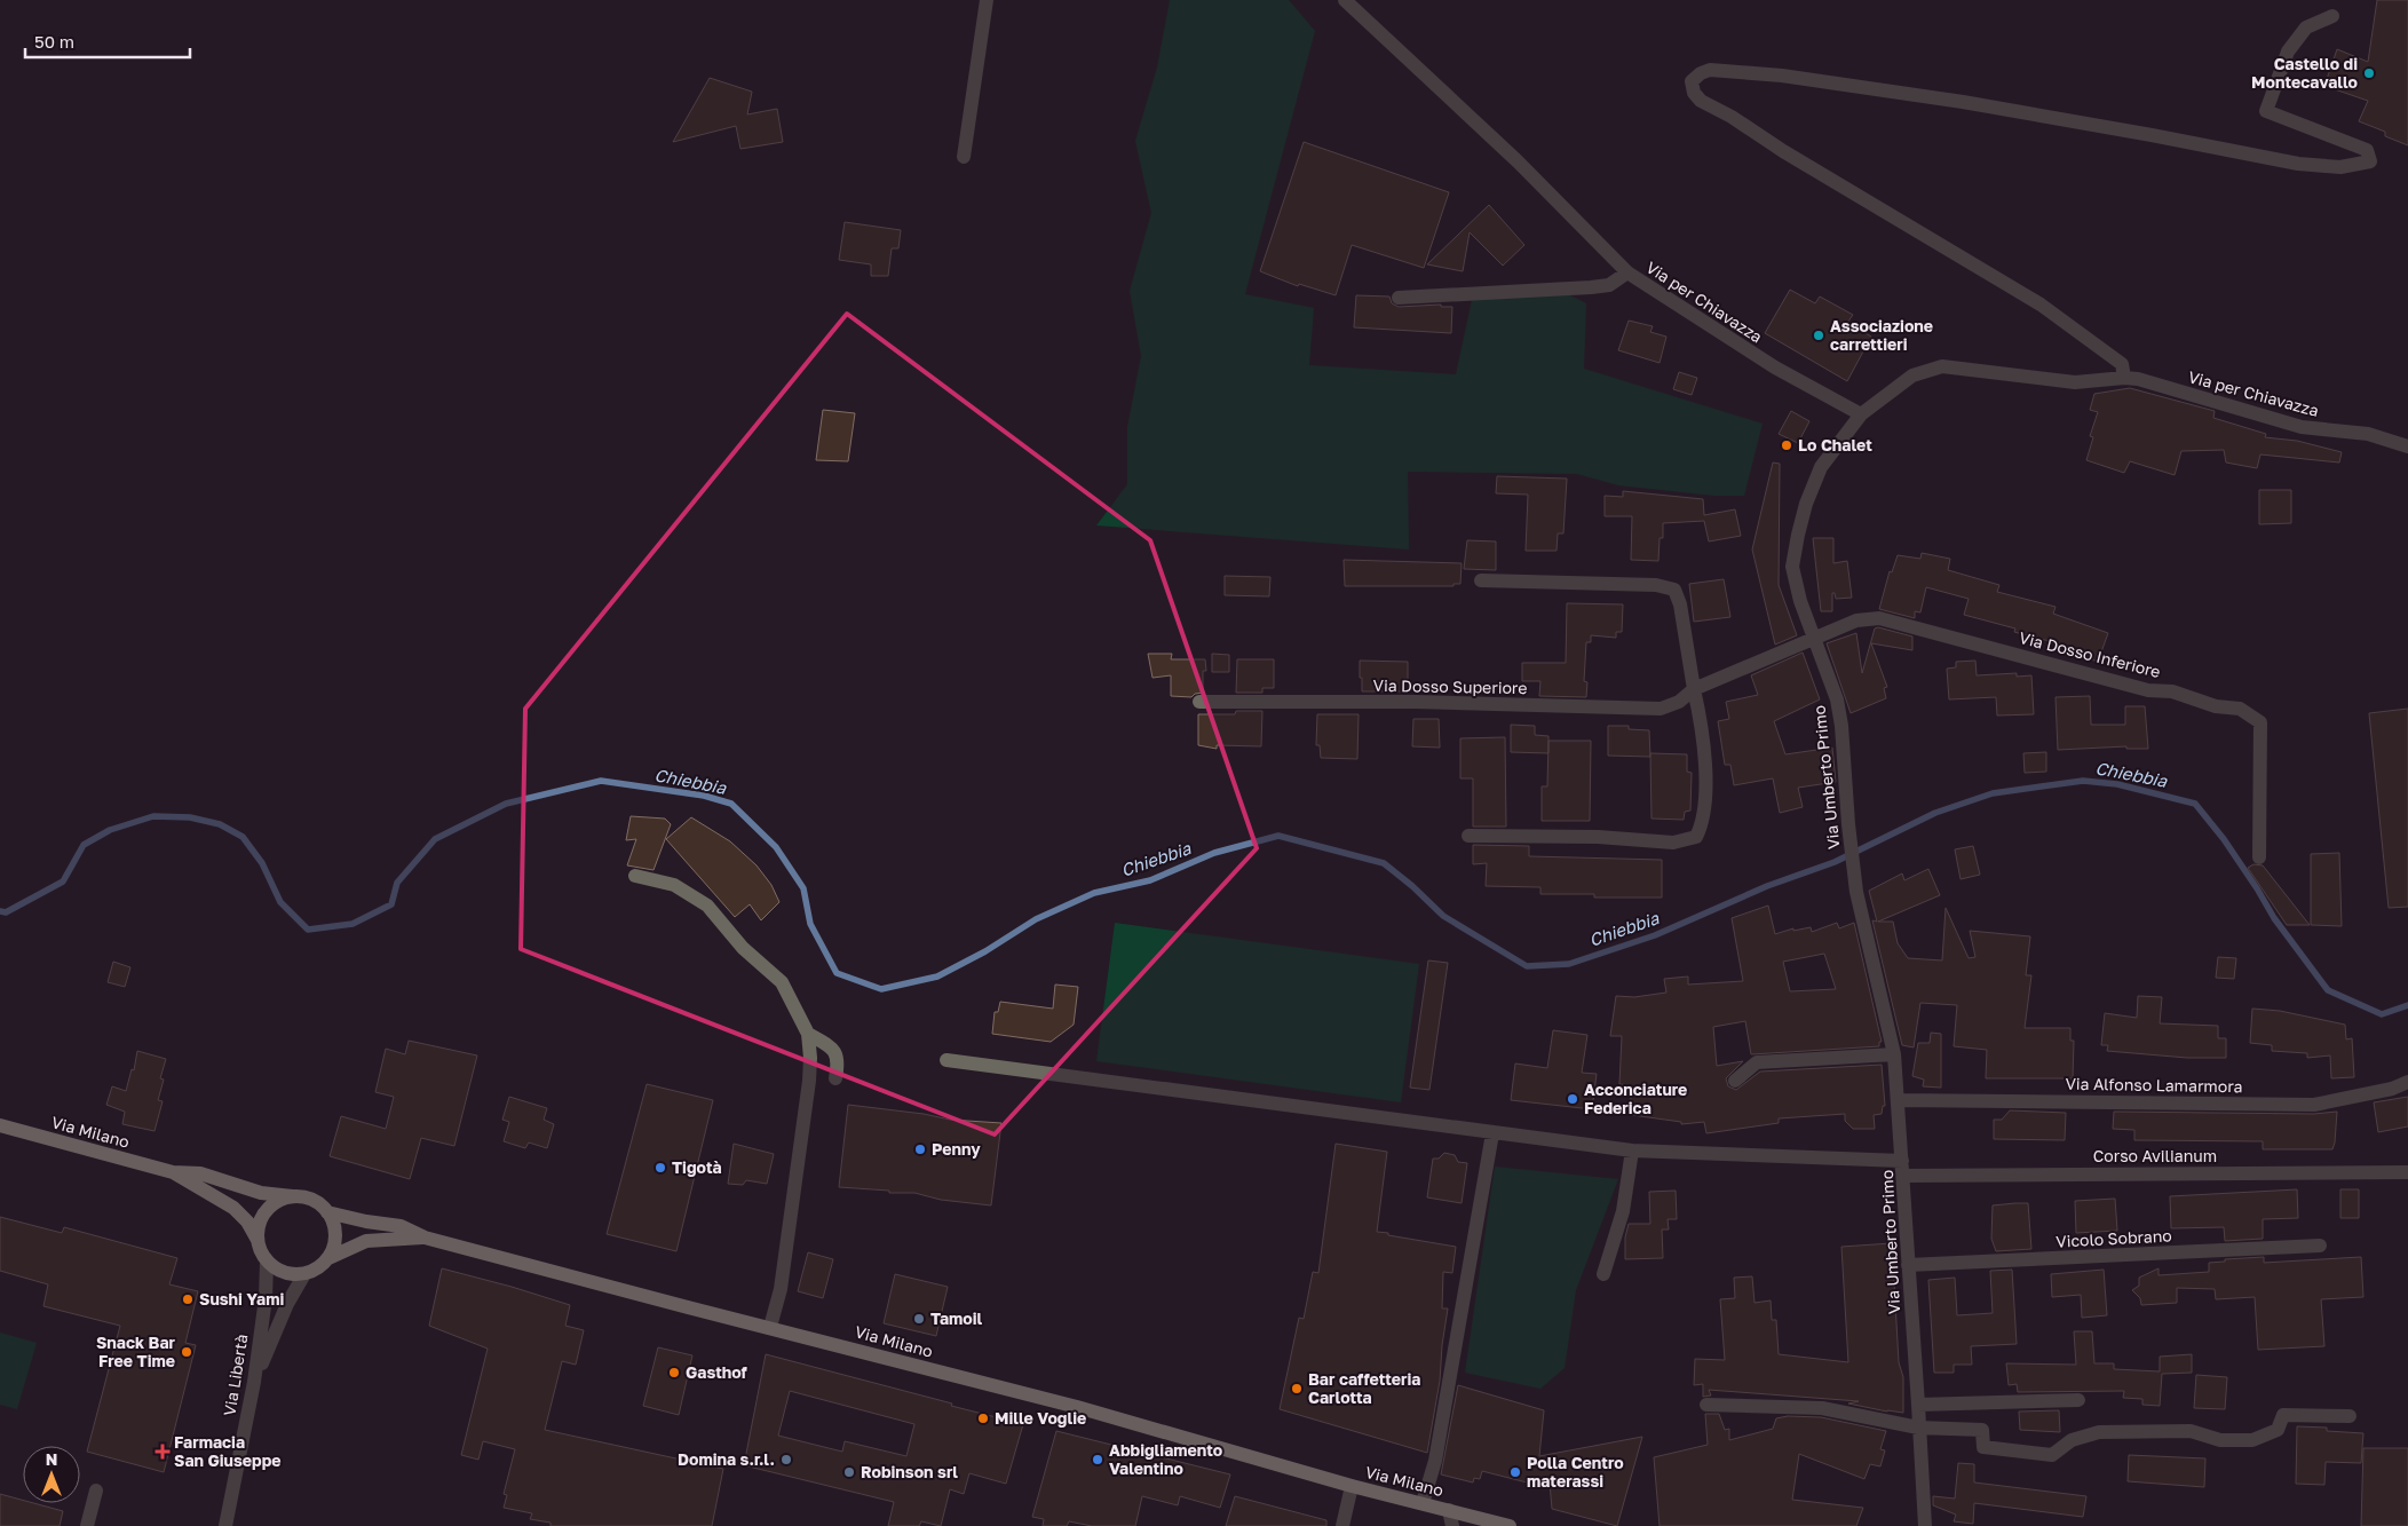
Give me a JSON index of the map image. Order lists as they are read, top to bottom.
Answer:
{
  "streets": {
    "main road": ["Via Milano"],
    "street": [
      "Via per Chiavazza",
      "Via Dosso Inferiore",
      "Via Dosso Superiore",
      "Via Umberto Primo",
      "Via Alfonso Lamarmora",
      "Corso Avilianum",
      "Vicolo Sobrano",
      "Via Libertà"
    ]
  },
  "crossings": [
    ["Via per Chiavazza", "Via Umberto Primo"],
    ["Via Dosso Inferiore", "Via Dosso Superiore"],
    ["Via Dosso Inferiore", "Via Umberto Primo"],
    ["Via Dosso Superiore", "Via Umberto Primo"],
    ["Via Umberto Primo", "Via Alfonso Lamarmora"],
    ["Via Umberto Primo", "Corso Avilianum"],
    ["Via Umberto Primo", "Vicolo Sobrano"],
    ["Via Milano", "Via Libertà"]
  ],
  "water": ["Chiebbia"],
  "places": {
    "other": [
      "Castello di Montecavallo",
      "Associazione carrettieri",
      "Lo Chalet",
      "Acconciature Federica",
      "Penny",
      "Tigotà",
      "Sushi Yami",
      "Tamoil",
      "Snack Bar Free Time",
      "Gasthof",
      "Bar caffetteria Carlotta",
      "Mille Voglie",
      "Domina s.r.l.",
      "Abbigliamento Valentino",
      "Robinson srl",
      "Polla Centro materassi"
    ],
    "health": ["Farmacia San Giuseppe"]
  },
  "scale_bar": "50 m",
  "north": "top"
}
